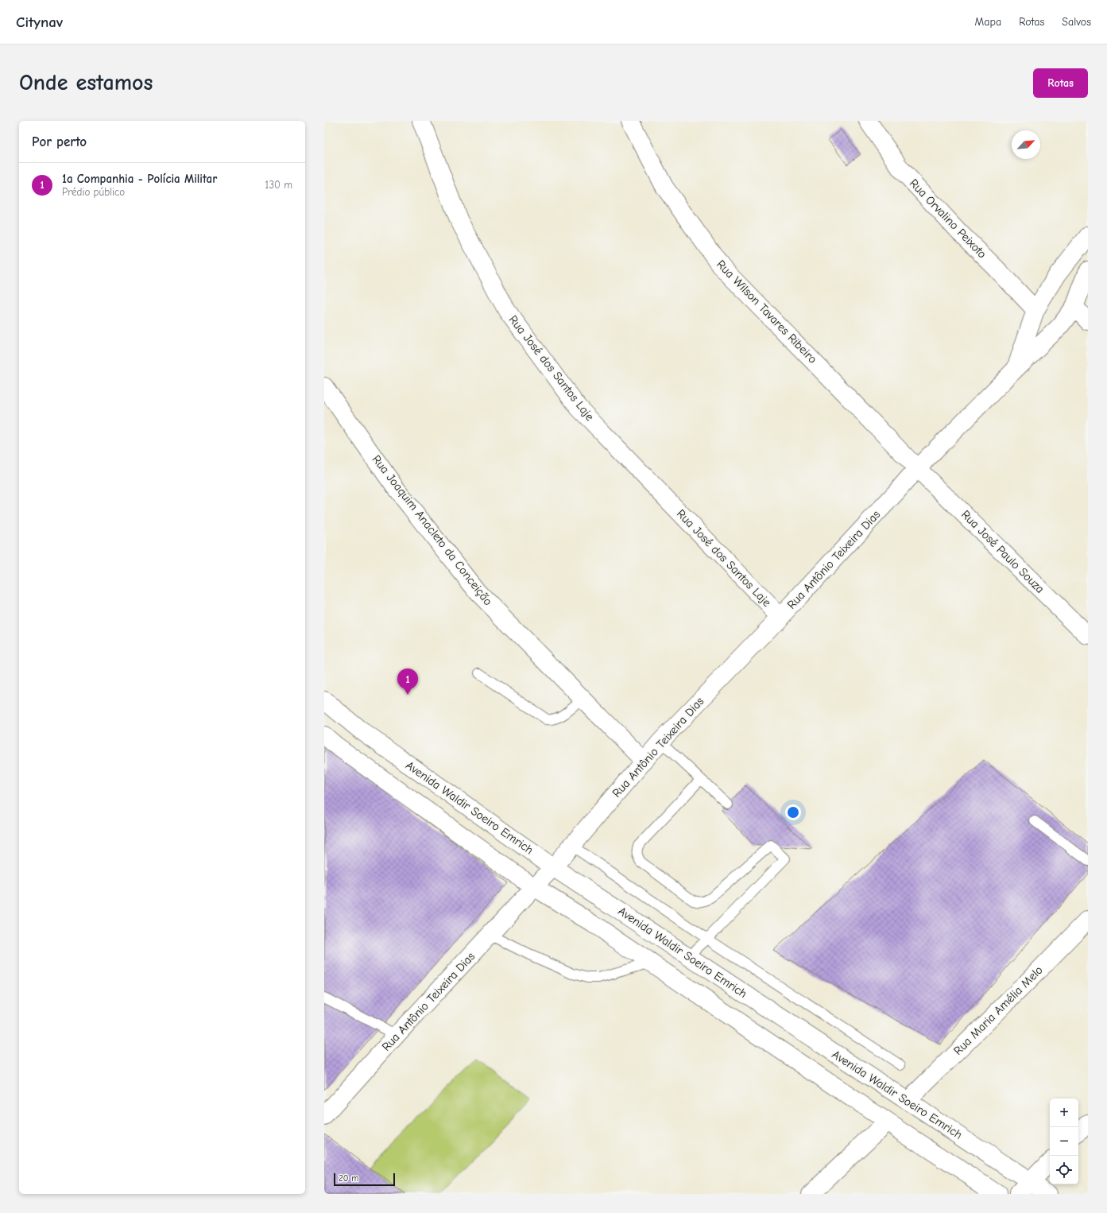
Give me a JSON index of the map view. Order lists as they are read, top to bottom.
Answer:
{
  "streets": {
    "street": [
      "Rua Orvalino Peixoto",
      "Rua Wilson Tavares Ribeiro",
      "Rua José dos Santos Laje",
      "Rua Joaquim Anacleto da Conceição",
      "Rua José Paulo Souza",
      "Rua Antônio Teixeira Dias",
      "Avenida Waldir Soeiro Emrich",
      "Rua Maria Amélia Melo"
    ]
  },
  "crossings": [
    ["Rua Orvalino Peixoto", "Rua Antônio Teixeira Dias"],
    ["Rua Wilson Tavares Ribeiro", "Rua José Paulo Souza"],
    ["Rua Wilson Tavares Ribeiro", "Rua Antônio Teixeira Dias"],
    ["Rua José dos Santos Laje", "Rua Antônio Teixeira Dias"],
    ["Rua Joaquim Anacleto da Conceição", "Rua Antônio Teixeira Dias"],
    ["Rua José Paulo Souza", "Rua Antônio Teixeira Dias"],
    ["Rua Antônio Teixeira Dias", "Avenida Waldir Soeiro Emrich"],
    ["Avenida Waldir Soeiro Emrich", "Rua Maria Amélia Melo"]
  ],
  "scale_bar": "20 m",
  "north": "top right",
  "page": {
    "header": "Citynav",
    "nav": ["Mapa", "Rotas", "Salvos"],
    "buttons": "Rotas",
    "title": "Onde estamos",
    "heading": "Por perto",
    "list": [
      {
        "mark": "1",
        "name": "1a Companhia - Polícia Militar",
        "note": "Prédio público",
        "value": "130 m"
      }
    ],
    "pins": "1",
    "map_buttons": ["+", "−"],
    "scale": "20 m"
  }
}
